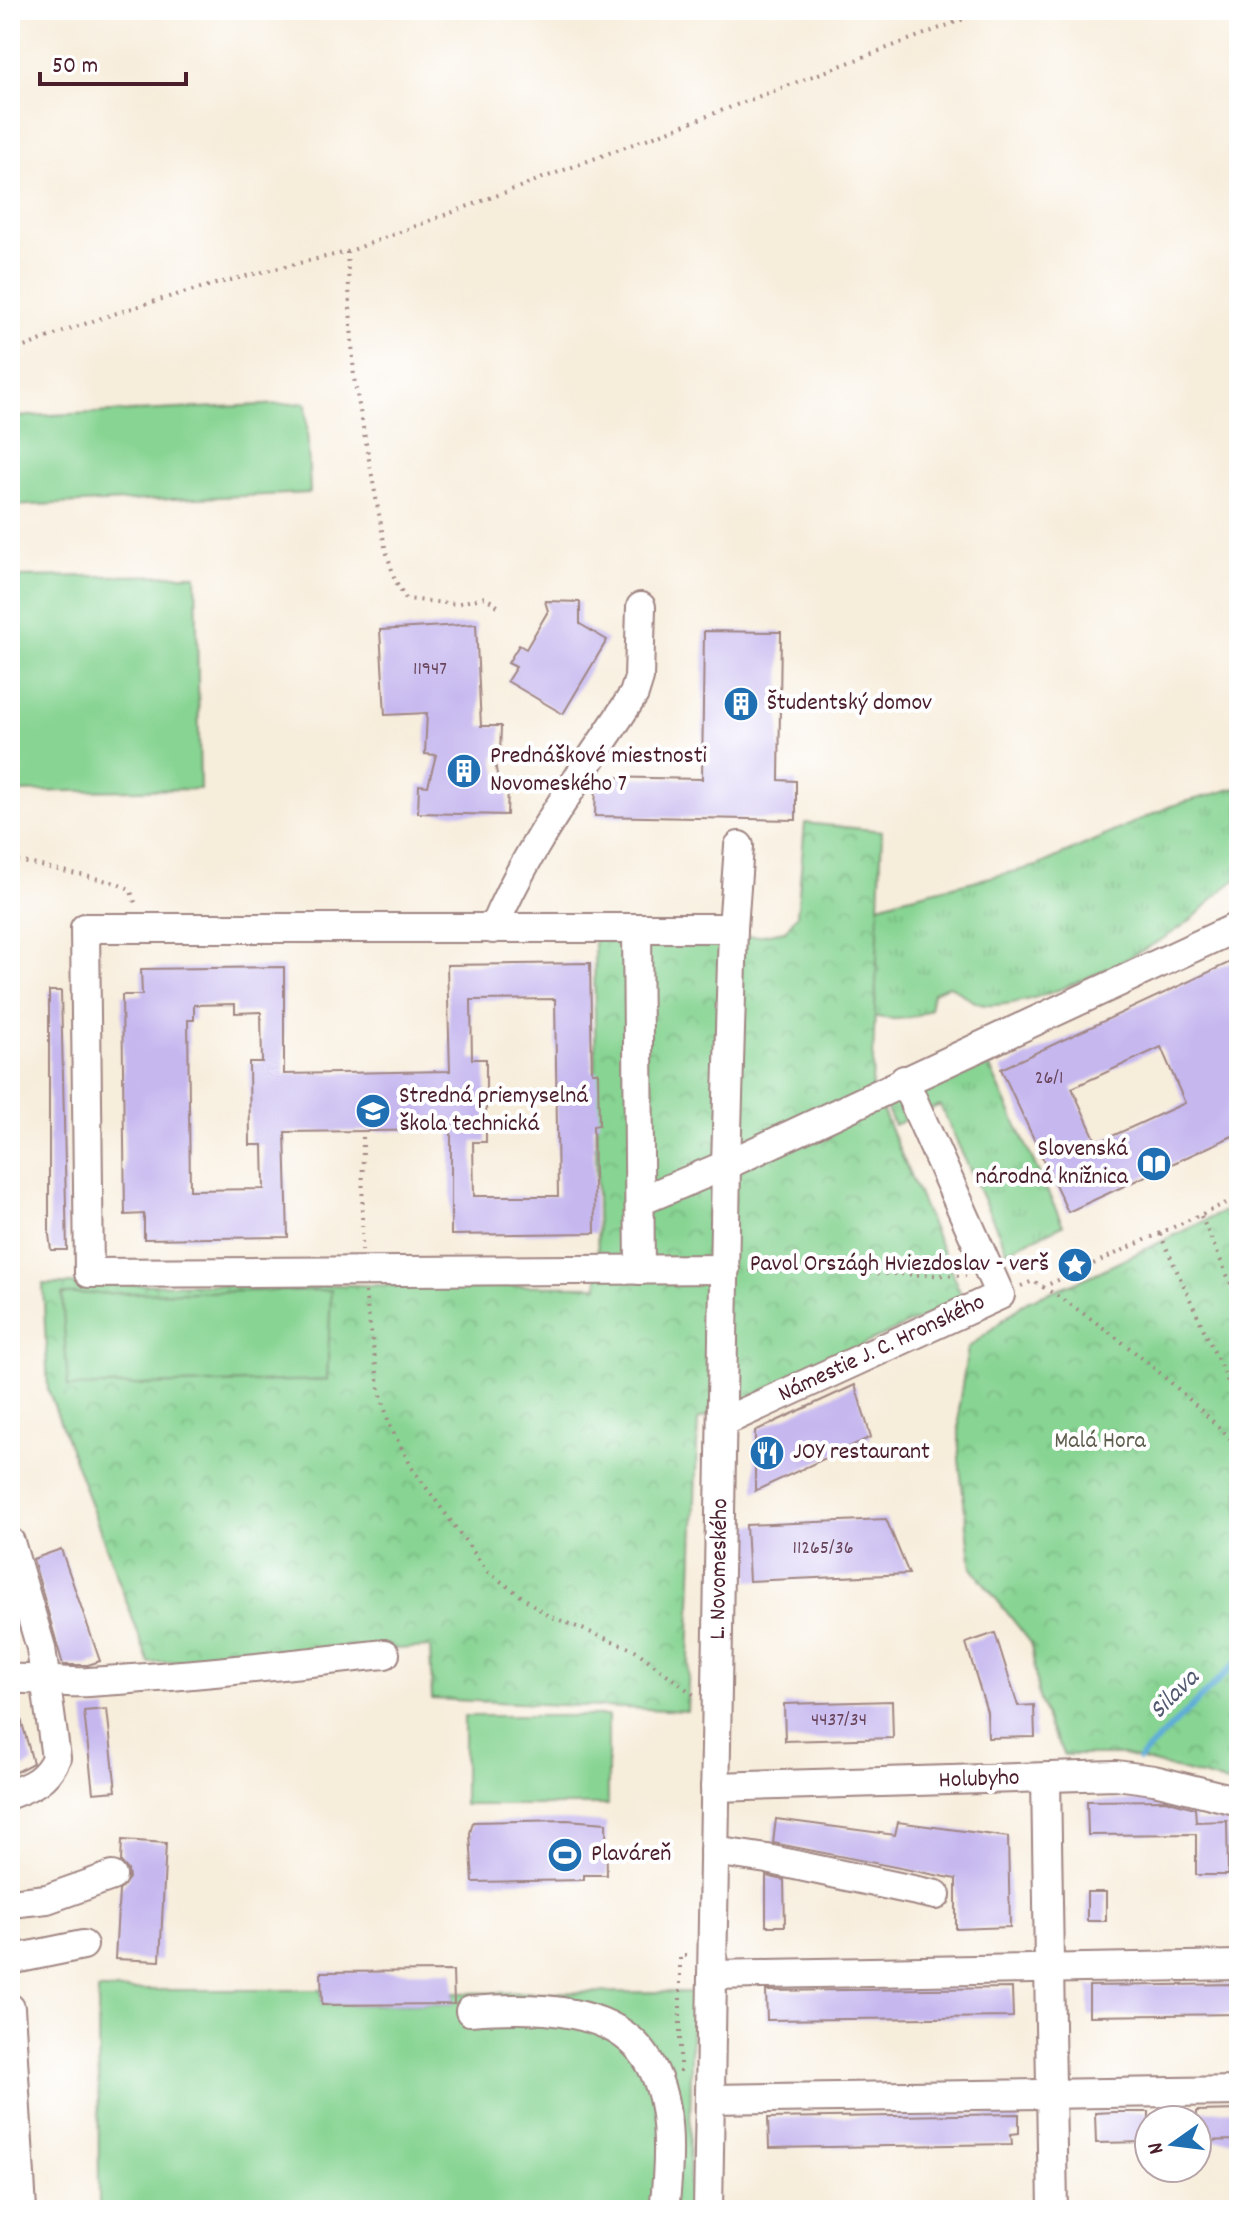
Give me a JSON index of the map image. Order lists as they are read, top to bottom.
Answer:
{
  "streets": {
    "street": ["Námestie J. C. Hronského", "L. Novomeského", "Holubyho"]
  },
  "crossings": [
    ["Námestie J. C. Hronského", "L. Novomeského"],
    ["L. Novomeského", "Holubyho"]
  ],
  "water": ["Silava"],
  "parks": ["Malá Hora"],
  "places": {
    "building": ["Študentský domov", "Prednáškové miestnosti Novomeského 7"],
    "school or university": ["Stredná priemyselná škola technická"],
    "library": ["Slovenská národná knižnica"],
    "place": ["Pavol Országh Hviezdoslav - verš"],
    "restaurant": ["JOY restaurant"],
    "sports": ["Plaváreň"]
  },
  "house_numbers": [
    "11947",
    "26/1",
    "11265/36",
    "4437/34"
  ],
  "scale_bar": "50 m",
  "north": "left"
}
